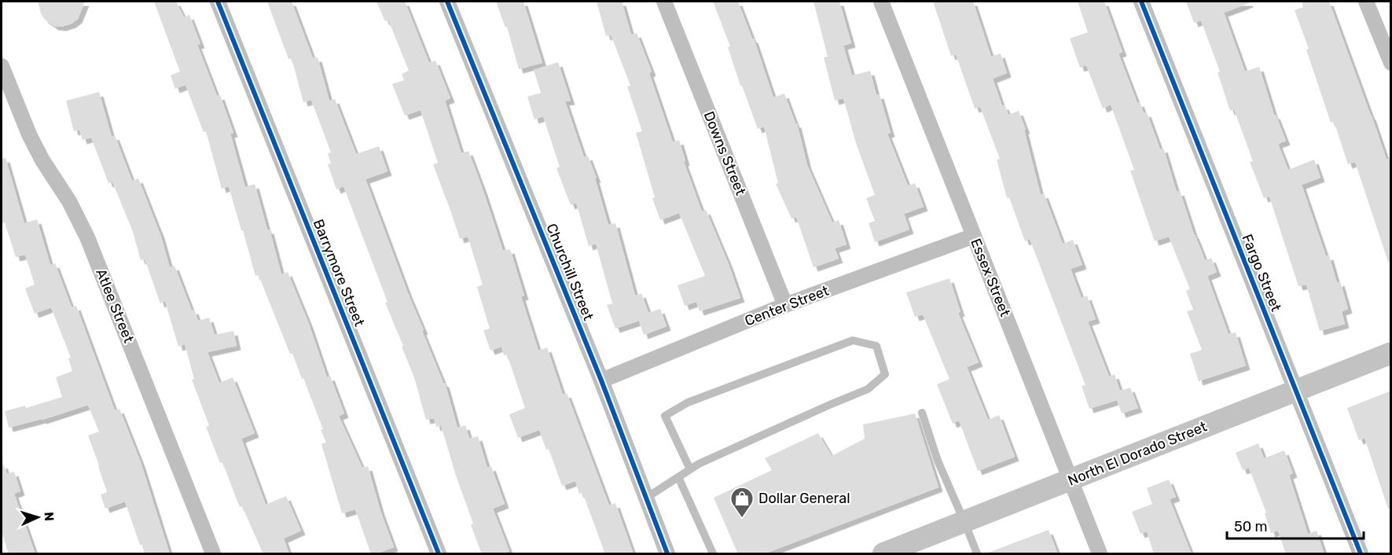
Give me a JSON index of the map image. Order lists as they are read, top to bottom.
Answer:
{
  "streets": {
    "main road": ["North El Dorado Street"],
    "street": [
      "Downs Street",
      "Churchill Street",
      "Barrymore Street",
      "Fargo Street",
      "Essex Street",
      "Atlee Street",
      "Center Street"
    ]
  },
  "crossings": [
    ["Downs Street", "Center Street"],
    ["Churchill Street", "Center Street"],
    ["Fargo Street", "North El Dorado Street"],
    ["Essex Street", "Center Street"],
    ["Essex Street", "North El Dorado Street"]
  ],
  "places": {
    "shop": ["Dollar General"]
  },
  "scale_bar": "50 m",
  "north": "right"
}
